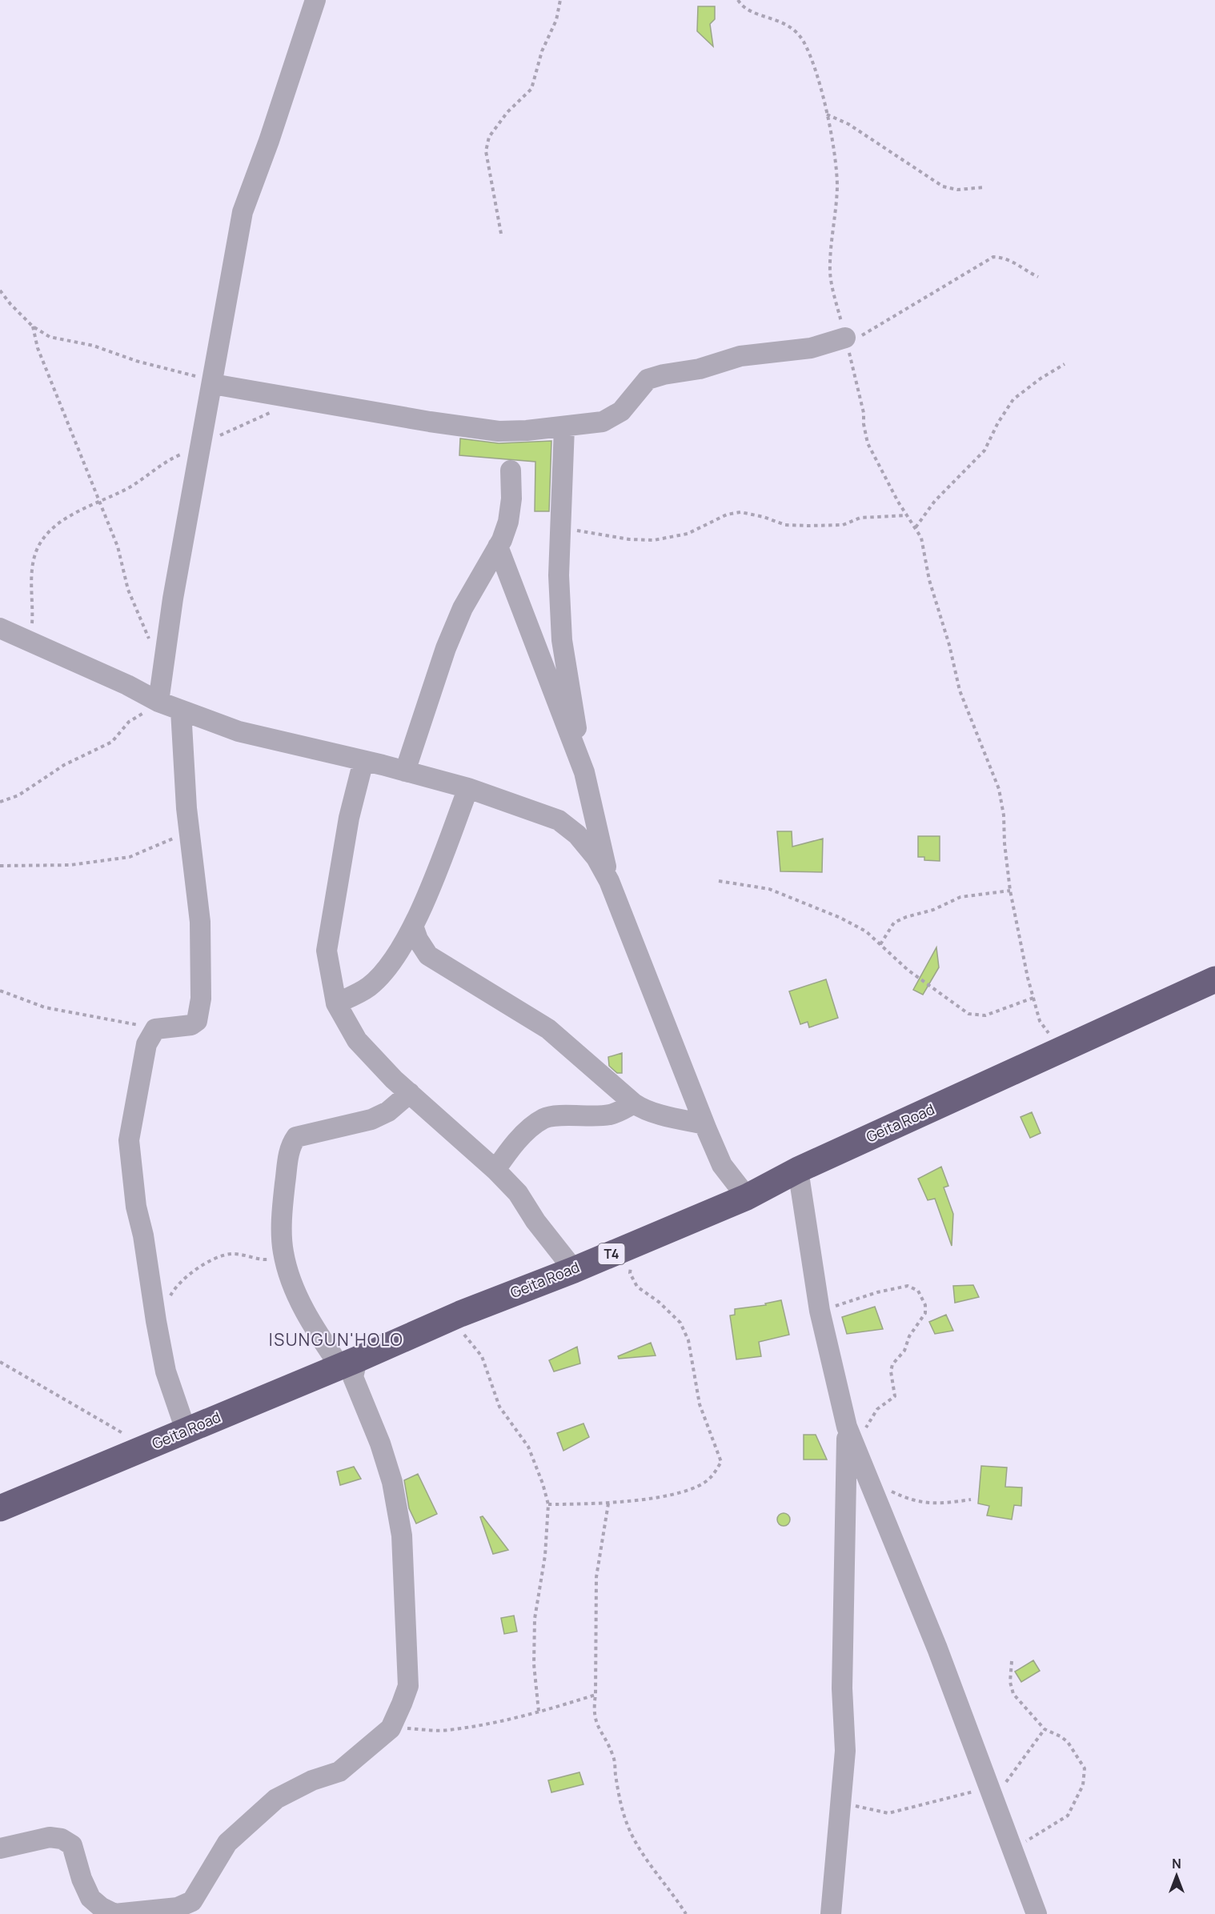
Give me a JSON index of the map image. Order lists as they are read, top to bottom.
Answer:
{
  "streets": {
    "highway": ["Geita Road", "T4"]
  },
  "districts": ["ISUNGUN'HOLO"],
  "north": "top"
}
